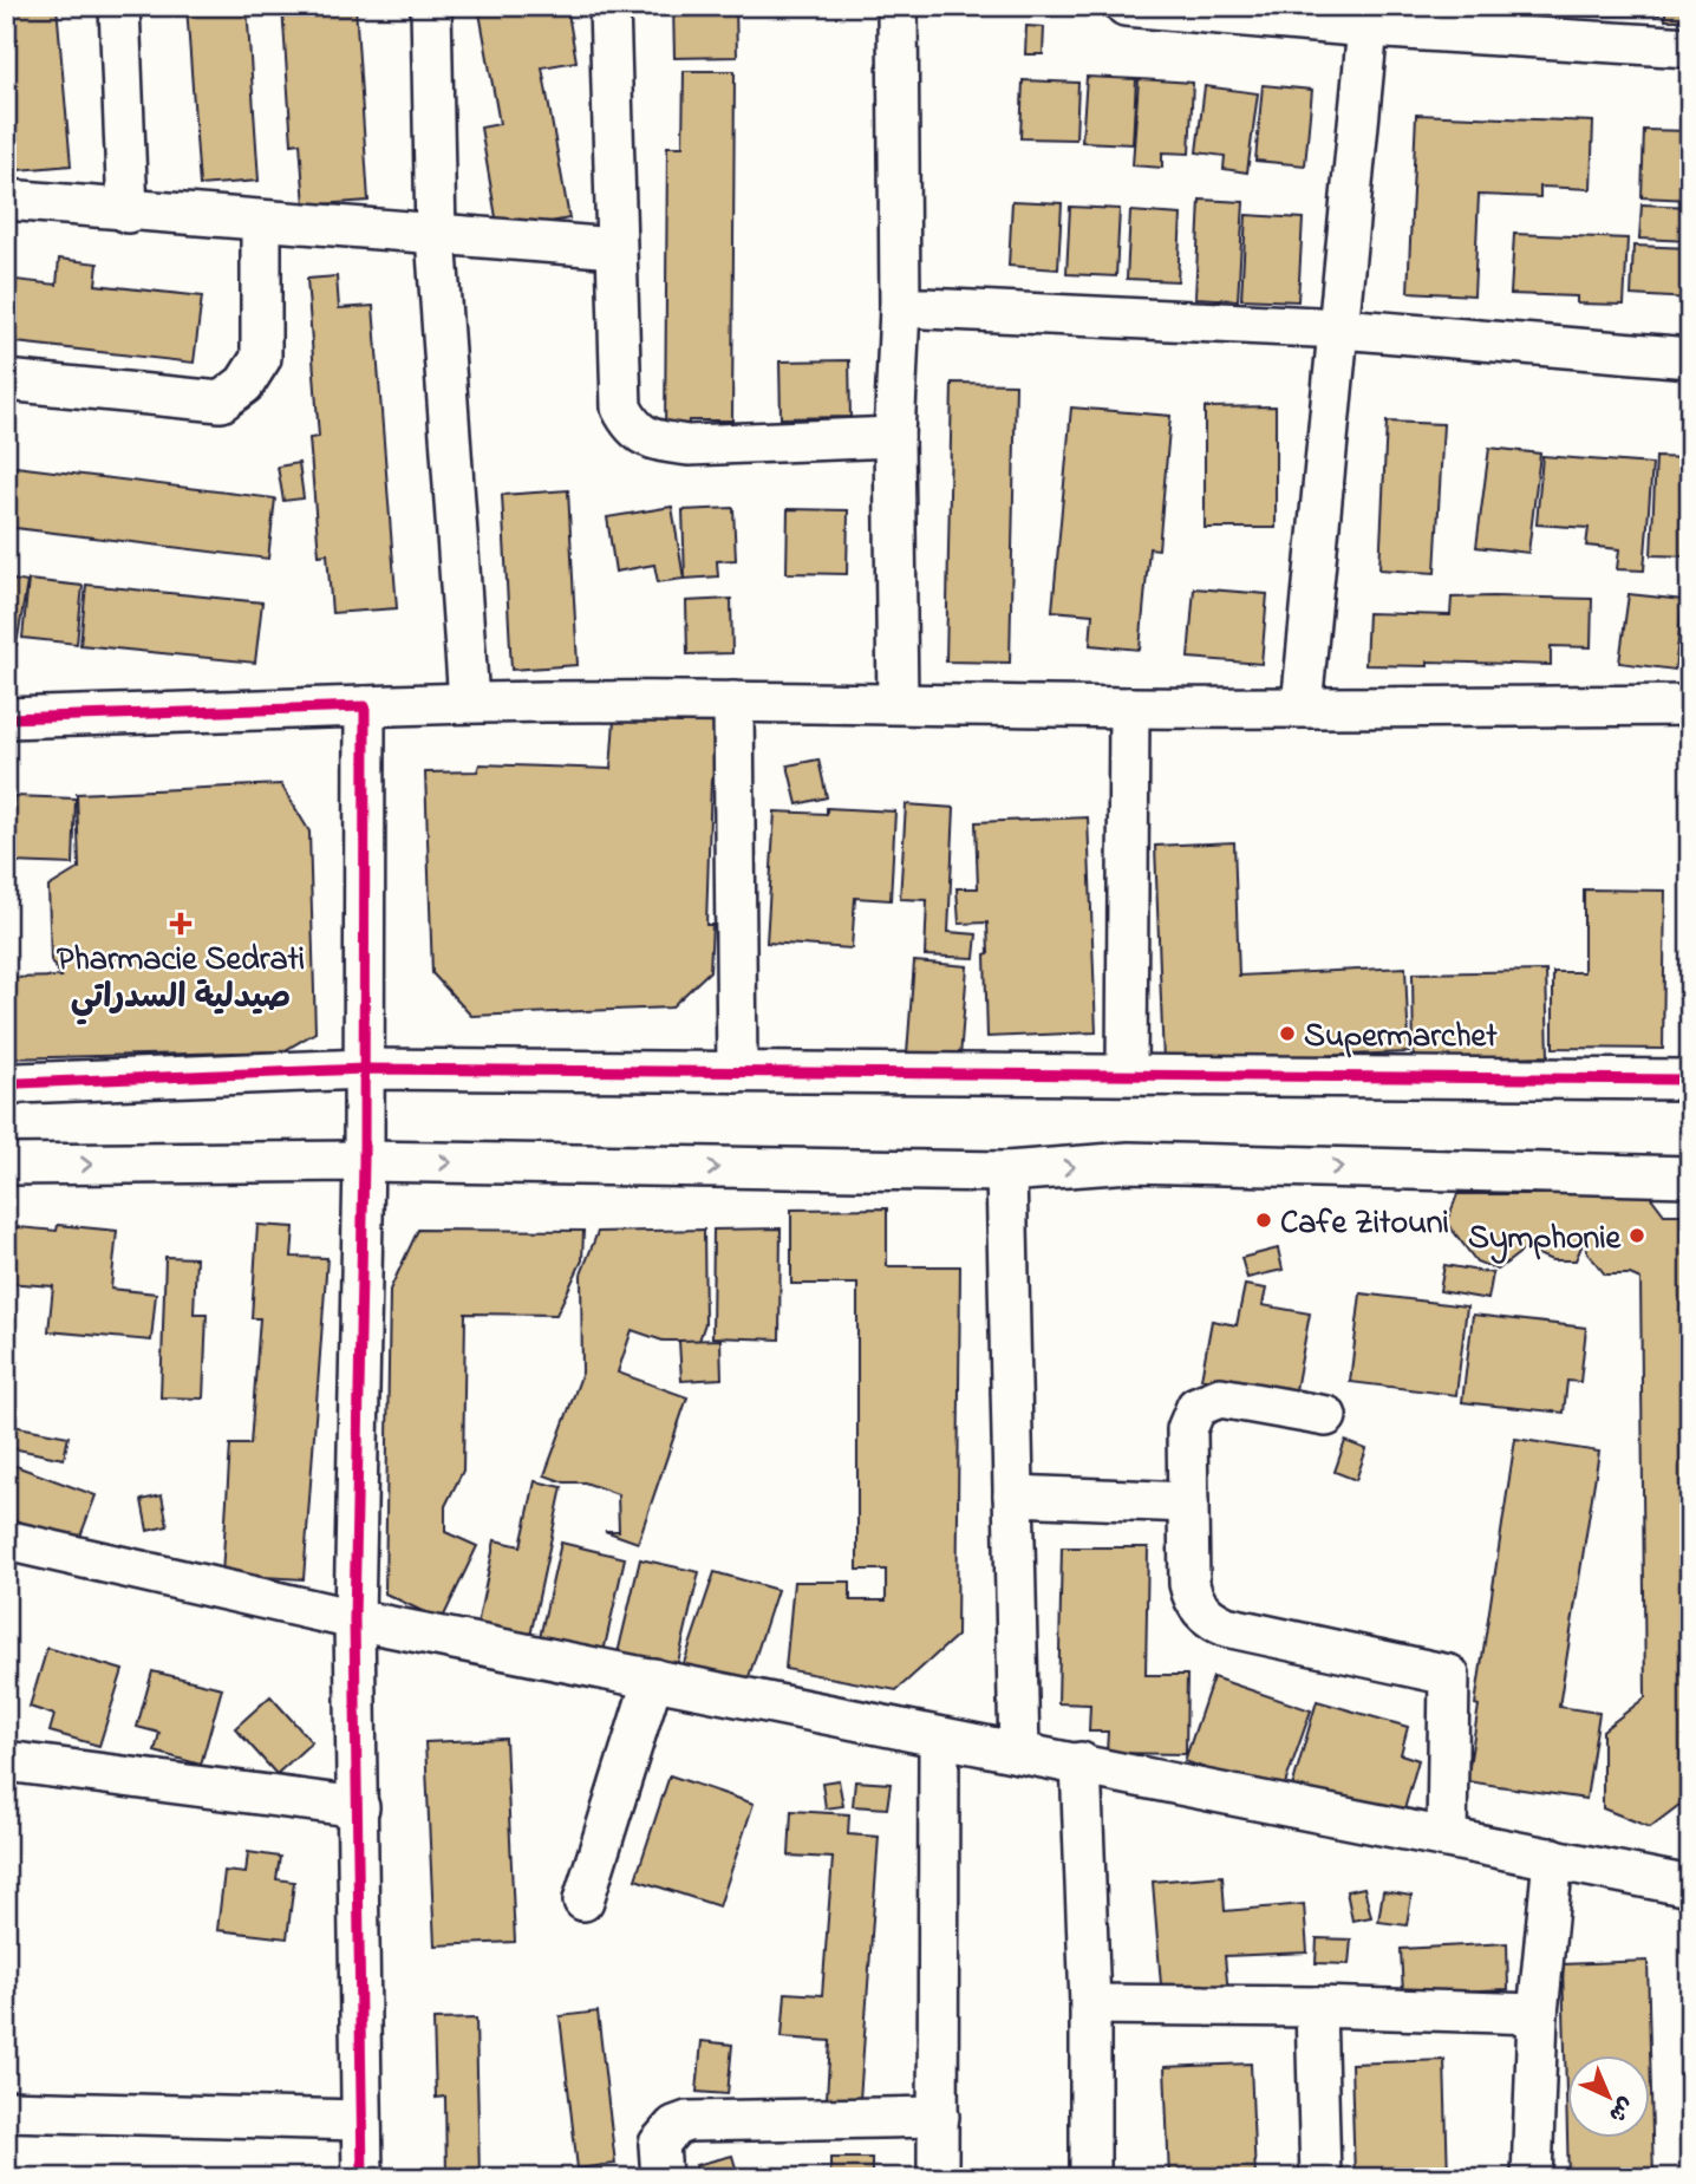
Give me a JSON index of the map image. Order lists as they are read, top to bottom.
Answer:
{
  "places": {
    "health": ["Pharmacie Sedrati صيدلية السدراتي"],
    "other": ["Supermarchet", "Cafe Zitouni", "Symphonie"]
  },
  "north": "bottom right"
}
